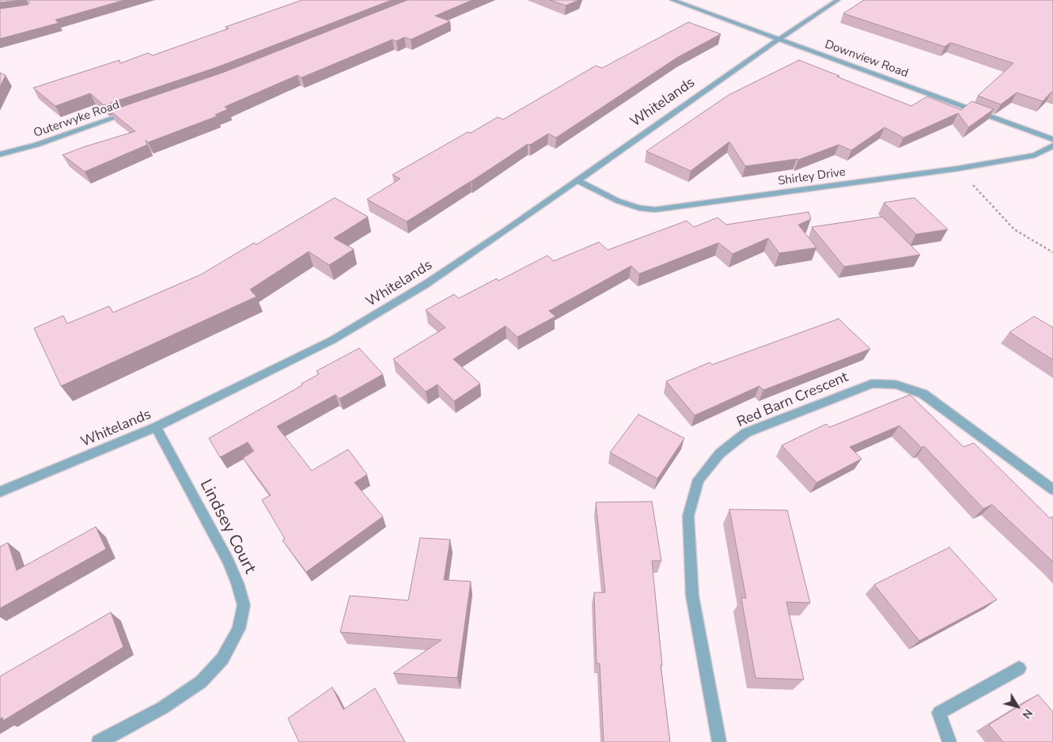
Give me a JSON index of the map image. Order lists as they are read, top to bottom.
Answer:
{
  "streets": {
    "street": [
      "Downview Road",
      "Whitelands",
      "Outerwyke Road",
      "Shirley Drive",
      "Red Barn Crescent",
      "Lindsey Court"
    ]
  },
  "crossings": [
    ["Downview Road", "Whitelands"],
    ["Whitelands", "Shirley Drive"],
    ["Whitelands", "Lindsey Court"]
  ],
  "north": "bottom right"
}
